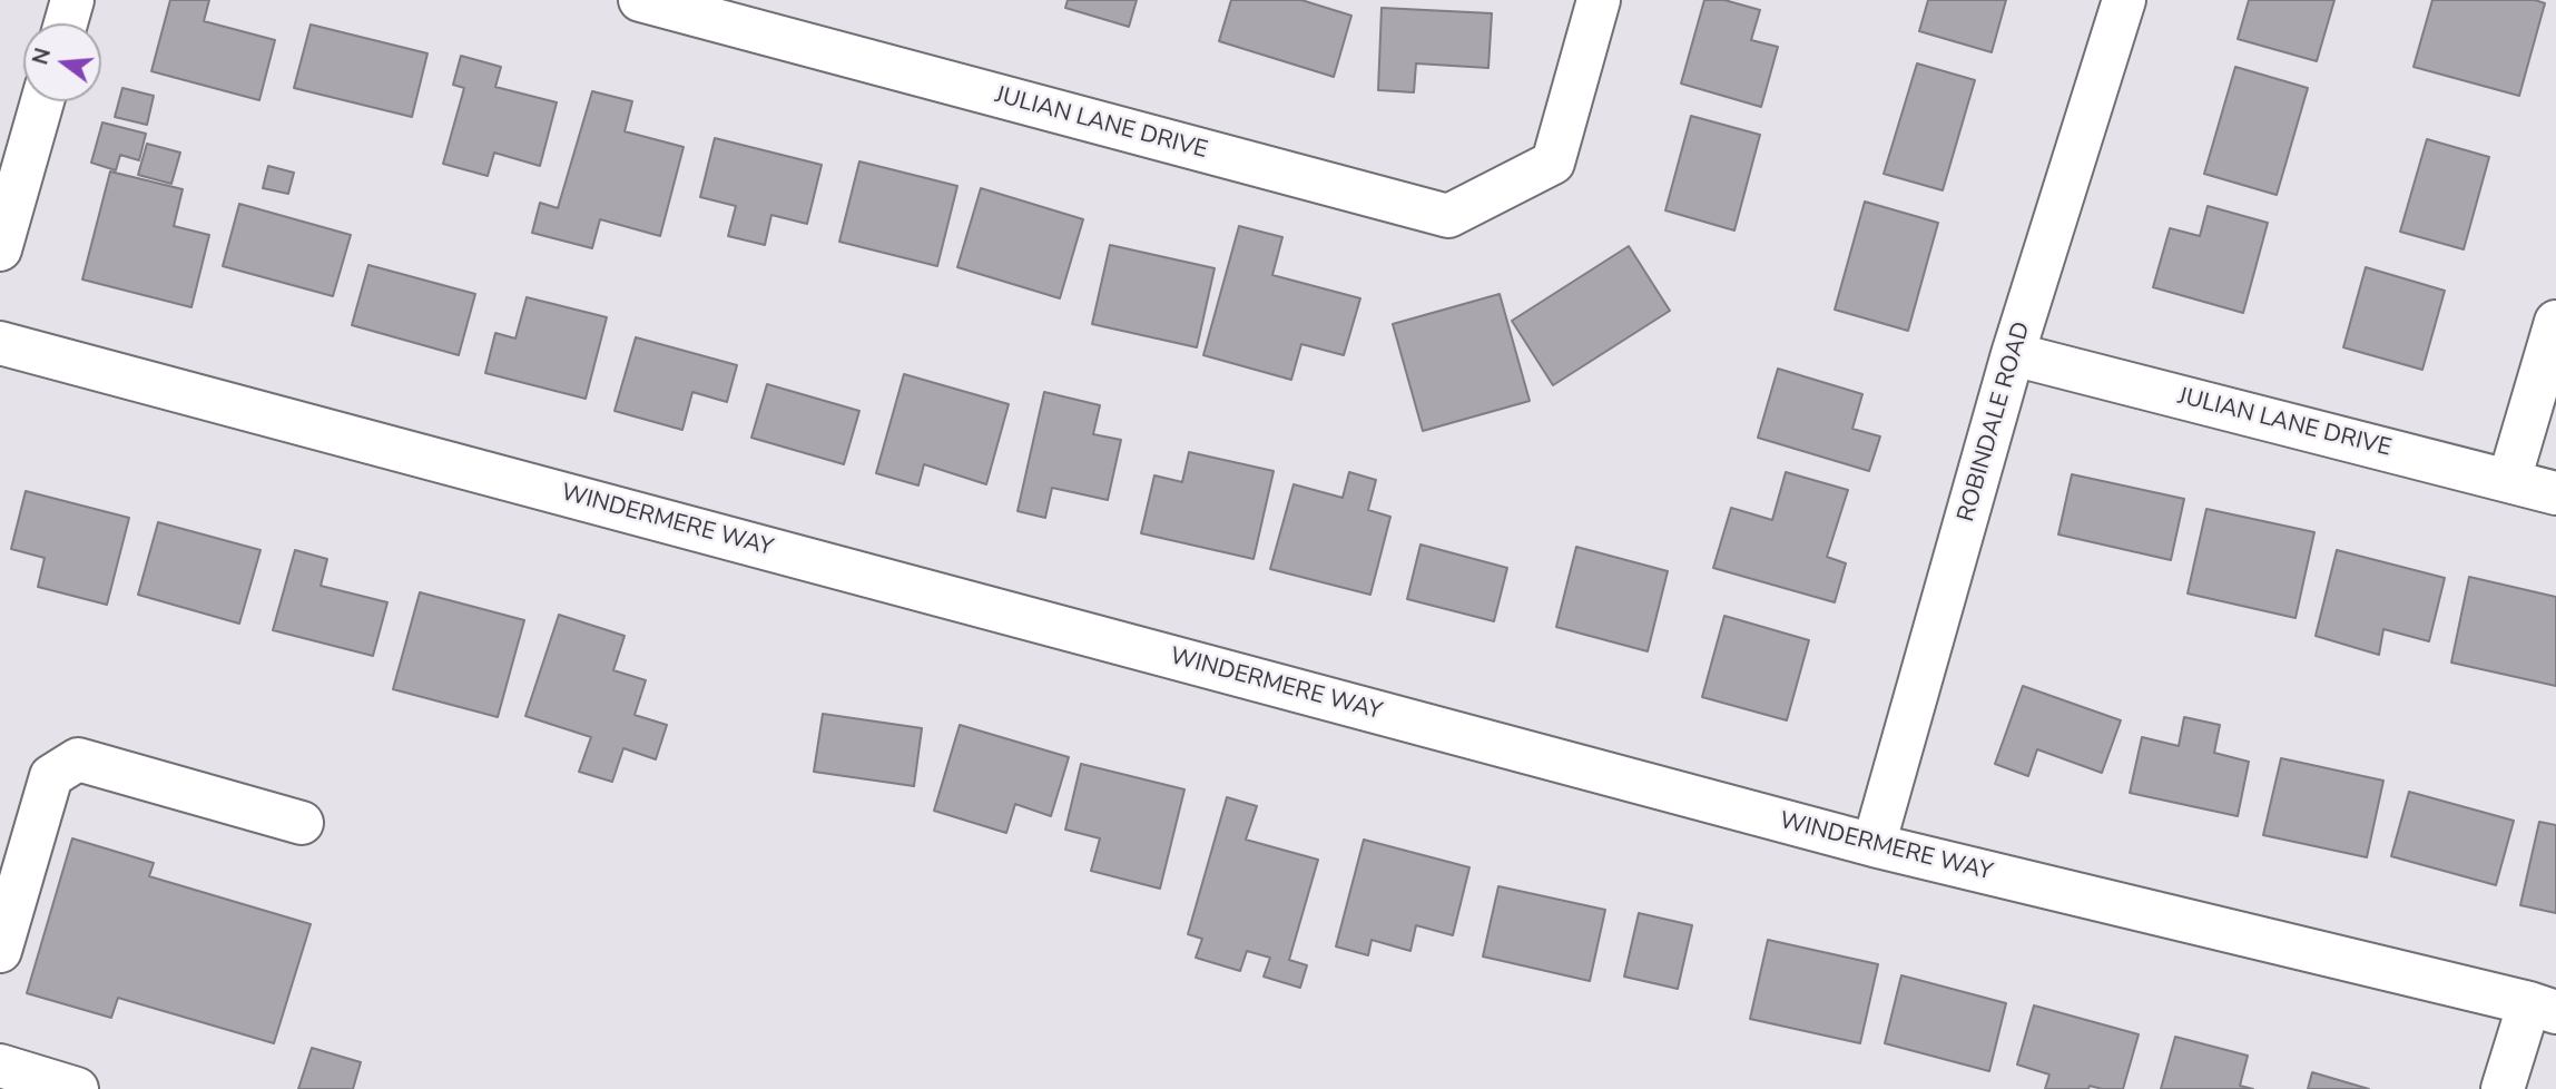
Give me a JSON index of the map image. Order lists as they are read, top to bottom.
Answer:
{
  "streets": {
    "street": ["JULIAN LANE DRIVE", "ROBINDALE ROAD", "WINDERMERE WAY"]
  },
  "crossings": [
    ["JULIAN LANE DRIVE", "ROBINDALE ROAD"],
    ["ROBINDALE ROAD", "WINDERMERE WAY"]
  ],
  "north": "left"
}
